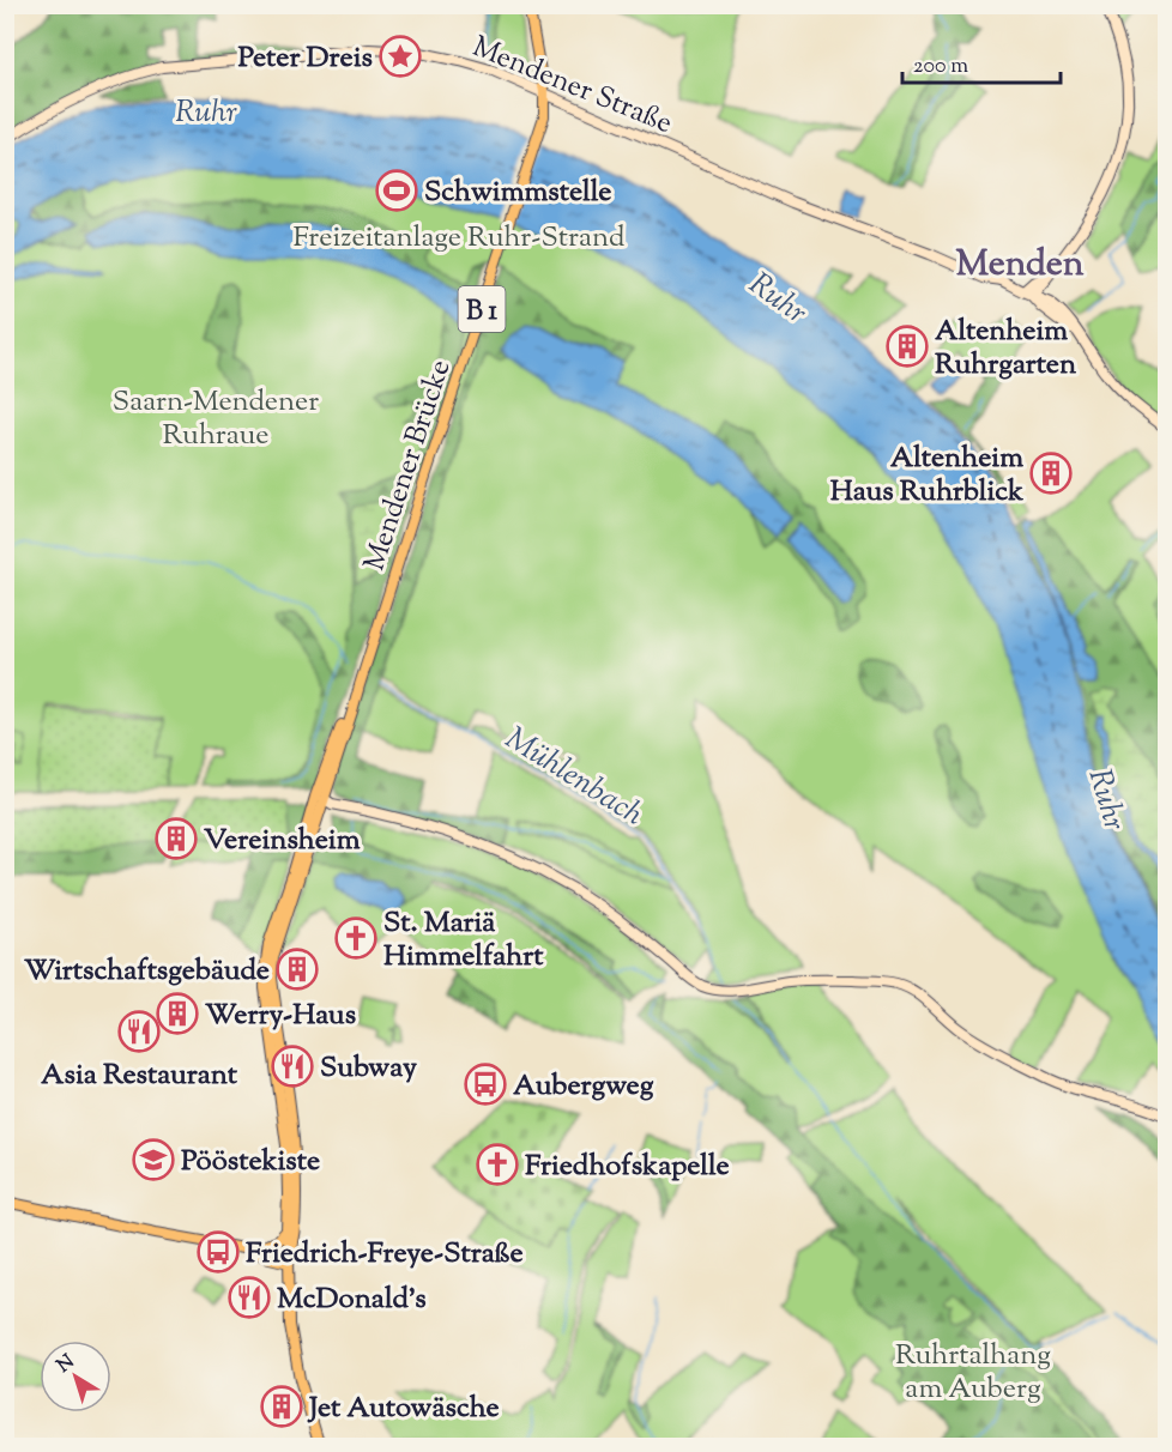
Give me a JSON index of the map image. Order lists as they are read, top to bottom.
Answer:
{
  "streets": {
    "main road": ["Mendener Straße", "B 1", "Mendener Brücke"]
  },
  "crossings": [
    ["Mendener Straße", "B 1"],
    ["Mendener Straße", "Mendener Brücke"],
    ["B 1", "Mendener Brücke"]
  ],
  "districts": ["Menden"],
  "water": ["Ruhr", "Mühlenbach"],
  "parks": ["Freizeitanlage Ruhr-Strand", "Saarn-Mendener Ruhraue", "Ruhrtalhang am Auberg"],
  "places": {
    "place": ["Peter Dreis"],
    "sports": ["Schwimmstelle"],
    "building": [
      "Altenheim Ruhrgarten",
      "Altenheim Haus Ruhrblick",
      "Vereinsheim",
      "Wirtschaftsgebäude",
      "Werry-Haus",
      "Jet Autowäsche"
    ],
    "church": ["St. Mariä Himmelfahrt", "Friedhofskapelle"],
    "restaurant": ["Asia Restaurant", "Subway", "McDonald's"],
    "bus stop": ["Aubergweg", "Friedrich-Freye-Straße"],
    "school or university": ["Pööstekiste"]
  },
  "scale_bar": "200 m",
  "north": "top left"
}
